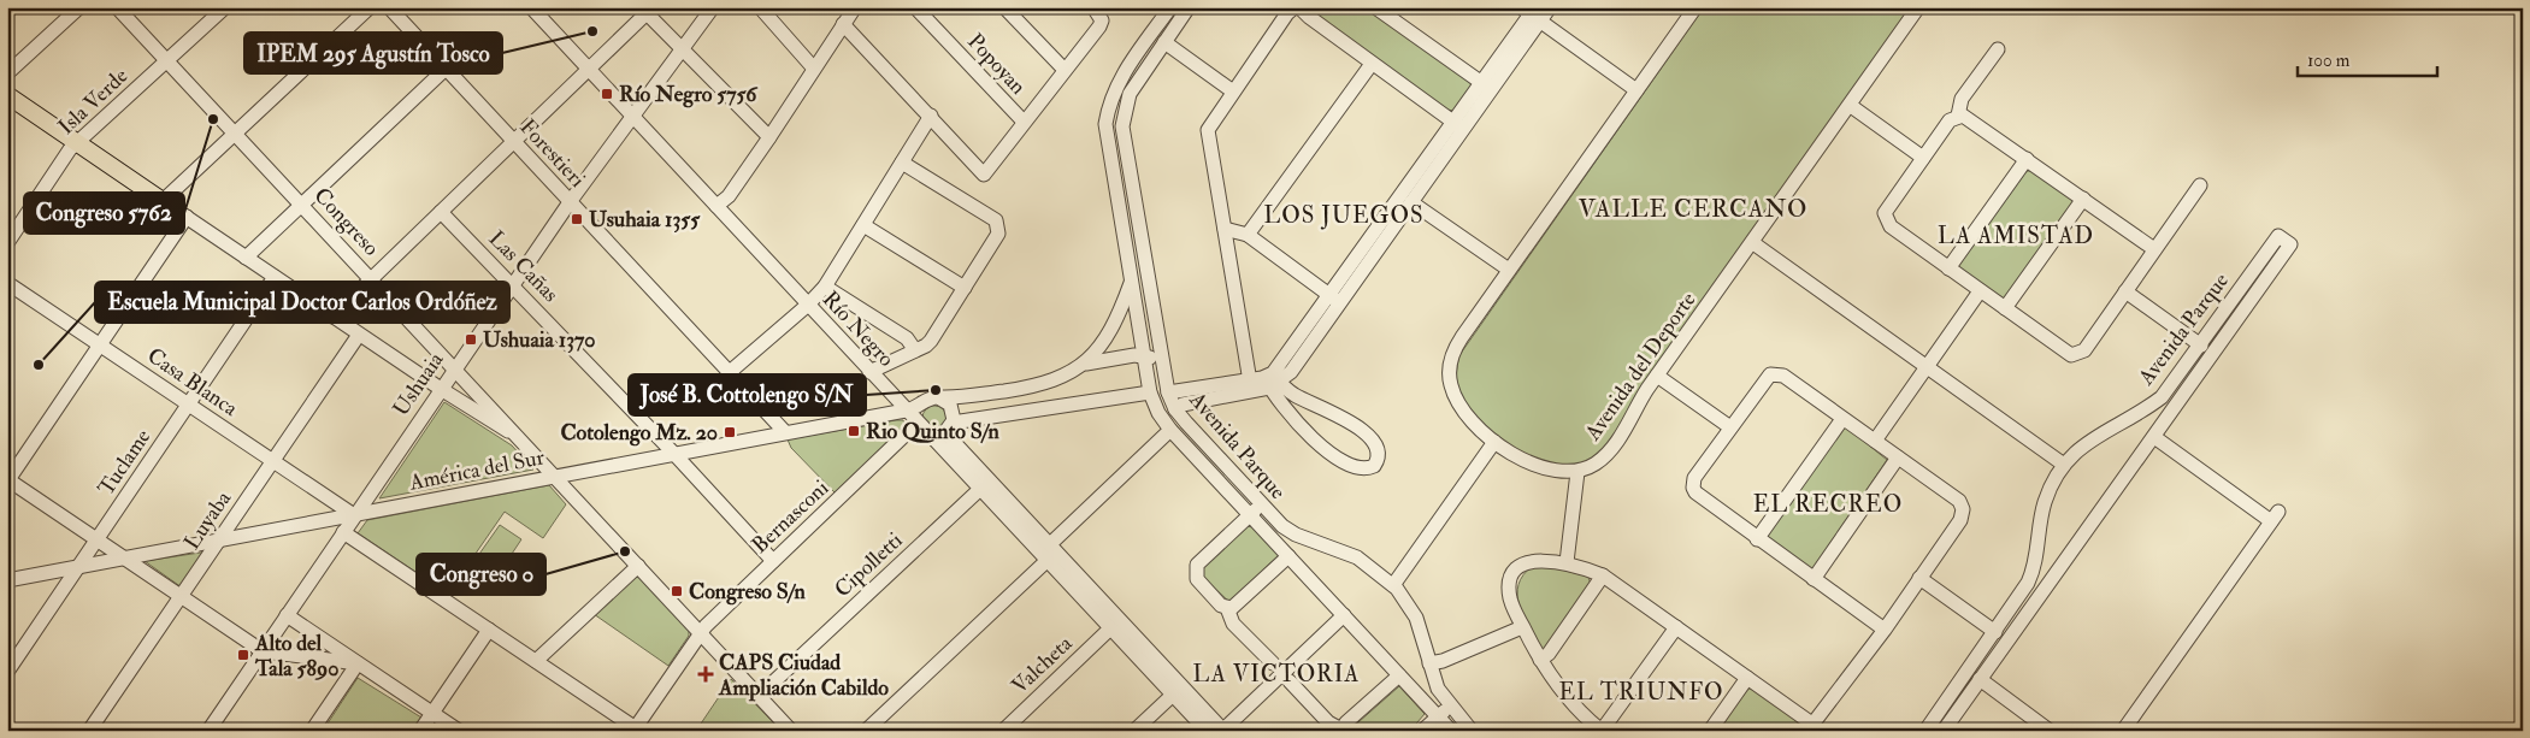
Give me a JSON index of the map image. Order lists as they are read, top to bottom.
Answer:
{
  "streets": {
    "street": [
      "Popoyan",
      "Isla Verde",
      "Forestieri",
      "Congreso",
      "Las Cañas",
      "Río Negro",
      "Avenida Parque",
      "Avenida del Deporte",
      "Casa Blanca",
      "Ushuaia",
      "Tuclame",
      "América del Sur",
      "Bernasconi",
      "Luyaba",
      "Cipolletti",
      "Valcheta"
    ]
  },
  "crossings": [
    ["Isla Verde", "Congreso"],
    ["Forestieri", "Ushuaia"],
    ["Forestieri", "América del Sur"],
    ["Congreso", "Ushuaia"],
    ["Congreso", "América del Sur"],
    ["Congreso", "Bernasconi"],
    ["Congreso", "Cipolletti"],
    ["Las Cañas", "Ushuaia"],
    ["Las Cañas", "América del Sur"],
    ["Las Cañas", "Bernasconi"],
    ["Río Negro", "Ushuaia"],
    ["Río Negro", "América del Sur"],
    ["Río Negro", "Bernasconi"],
    ["Río Negro", "Cipolletti"],
    ["Río Negro", "Valcheta"],
    ["Casa Blanca", "Ushuaia"],
    ["Casa Blanca", "Tuclame"],
    ["Casa Blanca", "América del Sur"],
    ["Casa Blanca", "Luyaba"],
    ["Ushuaia", "América del Sur"],
    ["Tuclame", "América del Sur"],
    ["América del Sur", "Bernasconi"],
    ["América del Sur", "Luyaba"]
  ],
  "districts": [
    "VALLE CERCANO",
    "LOS JUEGOS",
    "LA AMISTAD",
    "EL RECREO",
    "LA VICTORIA",
    "EL TRIUNFO"
  ],
  "places": {
    "other": [
      "IPEM 295 Agustín Tosco",
      "Congreso 5762",
      "Escuela Municipal Doctor Carlos Ordóñez",
      "José B. Cottolengo S/N",
      "Congreso 0"
    ],
    "transit": [
      "Río Negro 5756",
      "Usuhaia 1355",
      "Ushuaia 1370",
      "Rio Quinto S/n",
      "Cotolengo Mz. 20",
      "Congreso S/n",
      "Alto del Tala 5890"
    ],
    "health": ["CAPS Ciudad Ampliación Cabildo"]
  },
  "scale_bar": "100 m"
}
